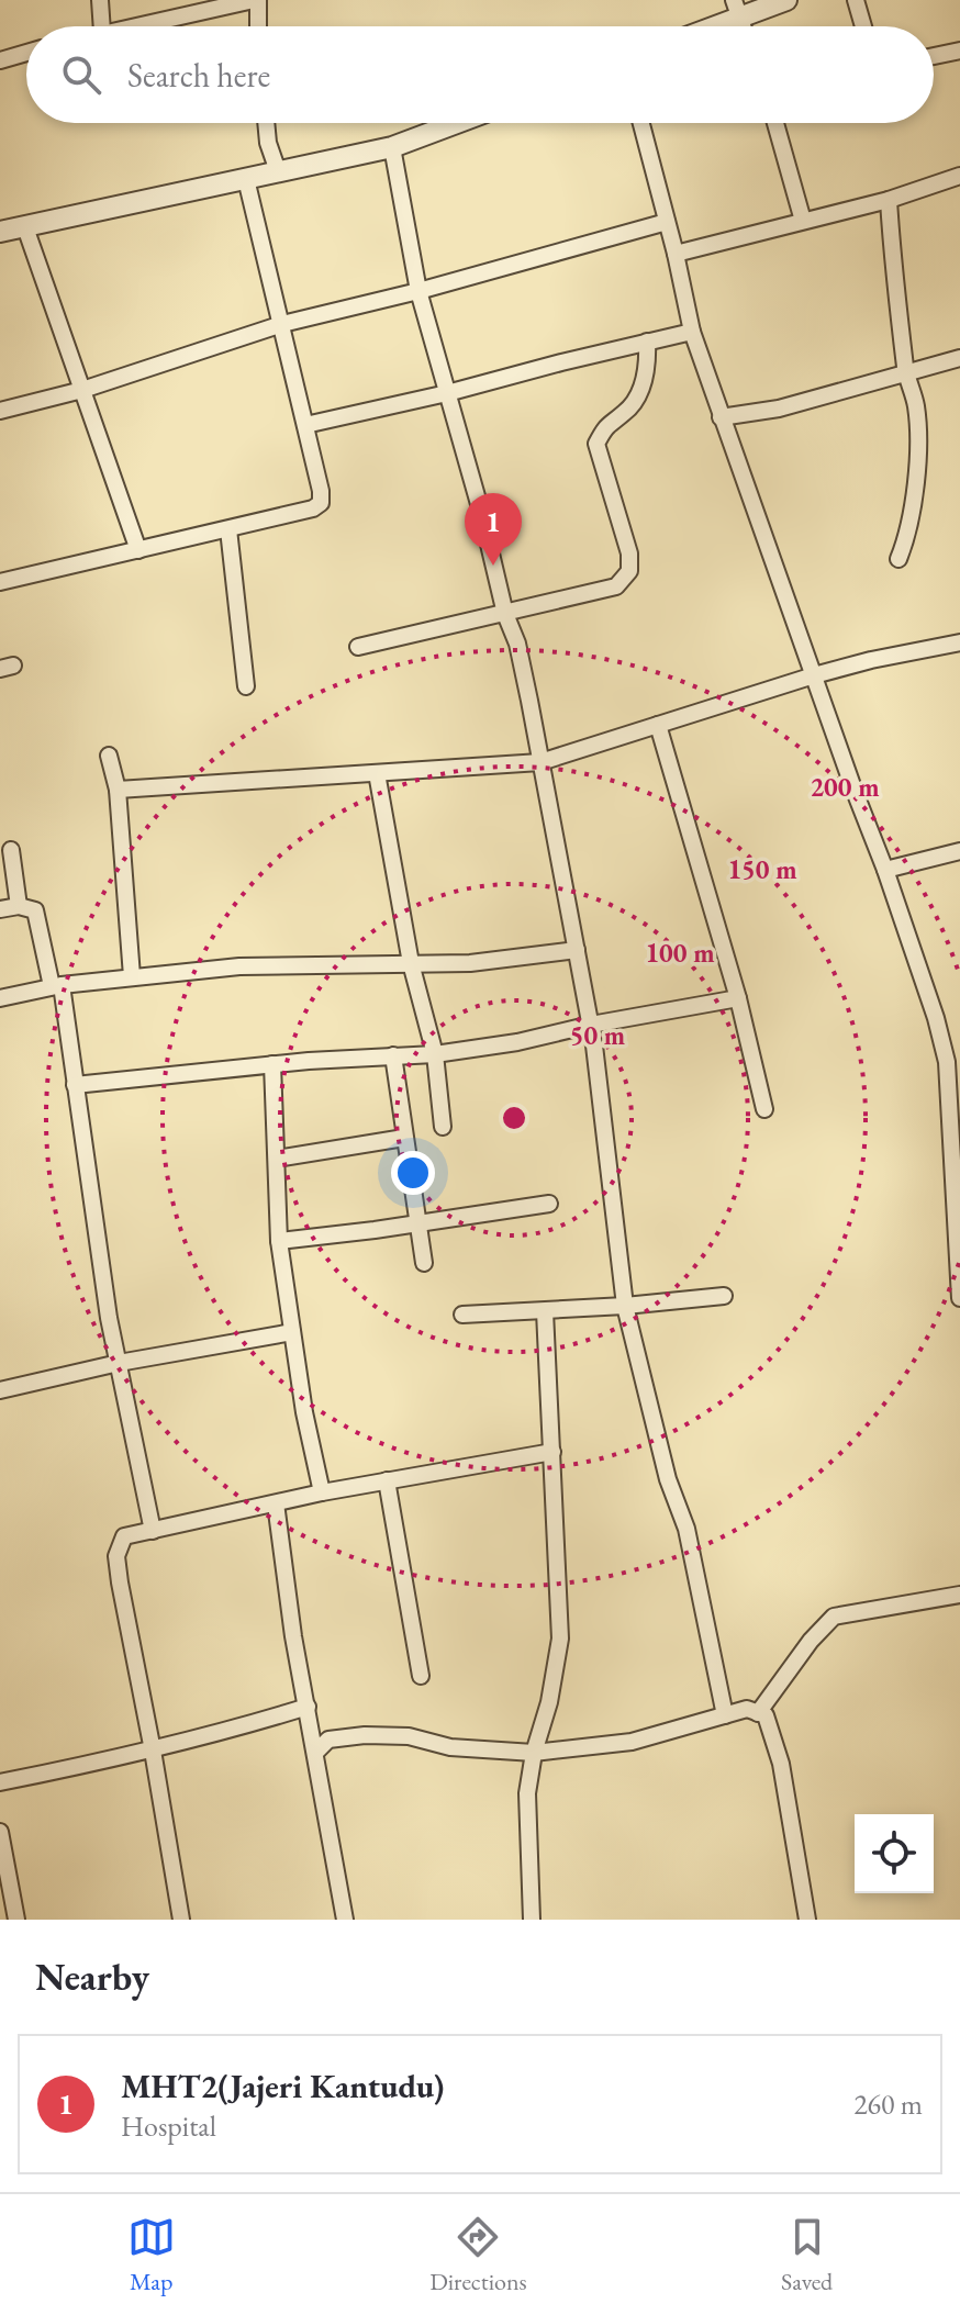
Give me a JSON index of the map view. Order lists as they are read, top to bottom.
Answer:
{
  "page": {
    "search": "Search here",
    "pins": "1",
    "heading": "Nearby",
    "list": [
      {
        "mark": "1",
        "name": "MHT2(Jajeri Kantudu)",
        "note": "Hospital",
        "value": "260 m"
      }
    ],
    "nav": ["Map", "Directions", "Saved"]
  },
  "rings": [
    "200 m",
    "150 m",
    "100 m",
    "50 m"
  ]
}
